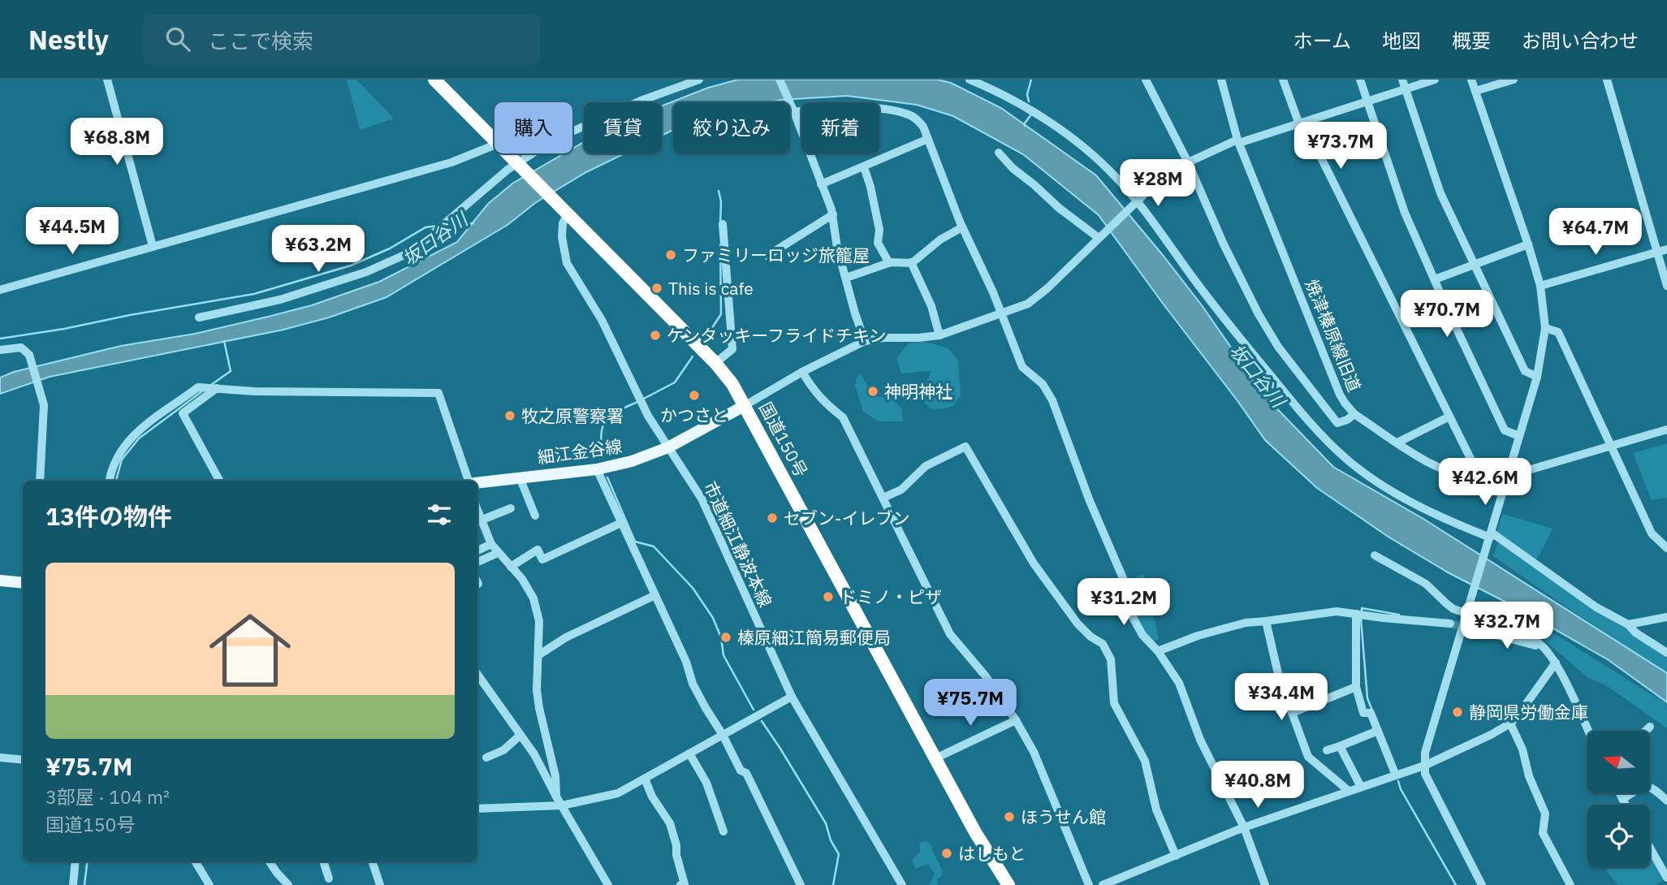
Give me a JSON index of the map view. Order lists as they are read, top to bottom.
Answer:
{
  "streets": {
    "highway": ["国道150号"],
    "main road": ["細江金谷線"],
    "street": ["焼津榛原線旧道", "市道細江静波本線"]
  },
  "crossings": [
    ["国道150号", "細江金谷線"],
    ["国道150号", "市道細江静波本線"],
    ["細江金谷線", "市道細江静波本線"]
  ],
  "water": ["坂口谷川"],
  "places": [
    "ファミリーロッジ旅籠屋",
    "This is cafe",
    "ケンタッキーフライドチキン",
    "神明神社",
    "かつさと",
    "牧之原警察署",
    "セブン-イレブン",
    "ドミノ・ピザ",
    "榛原細江簡易郵便局",
    "静岡県労働金庫",
    "ほうせん館",
    "はしもと"
  ],
  "north": "left",
  "page": {
    "header": "Nestly",
    "search": "ここで検索",
    "nav": [
      "ホーム",
      "地図",
      "概要",
      "お問い合わせ"
    ],
    "chip": [
      "購入",
      "賃貸",
      "絞り込み",
      "新着"
    ],
    "price": [
      "¥68.8M",
      "¥73.7M",
      "¥28M",
      "¥44.5M",
      "¥64.7M",
      "¥63.2M",
      "¥70.7M",
      "¥42.6M",
      "¥31.2M",
      "¥32.7M",
      "¥34.4M",
      "¥75.7M",
      "¥40.8M"
    ],
    "heading": "13件の物件",
    "list": [
      {
        "name": "¥75.7M",
        "note": "3部屋 · 104 m² · 国道150号"
      }
    ]
  }
}
